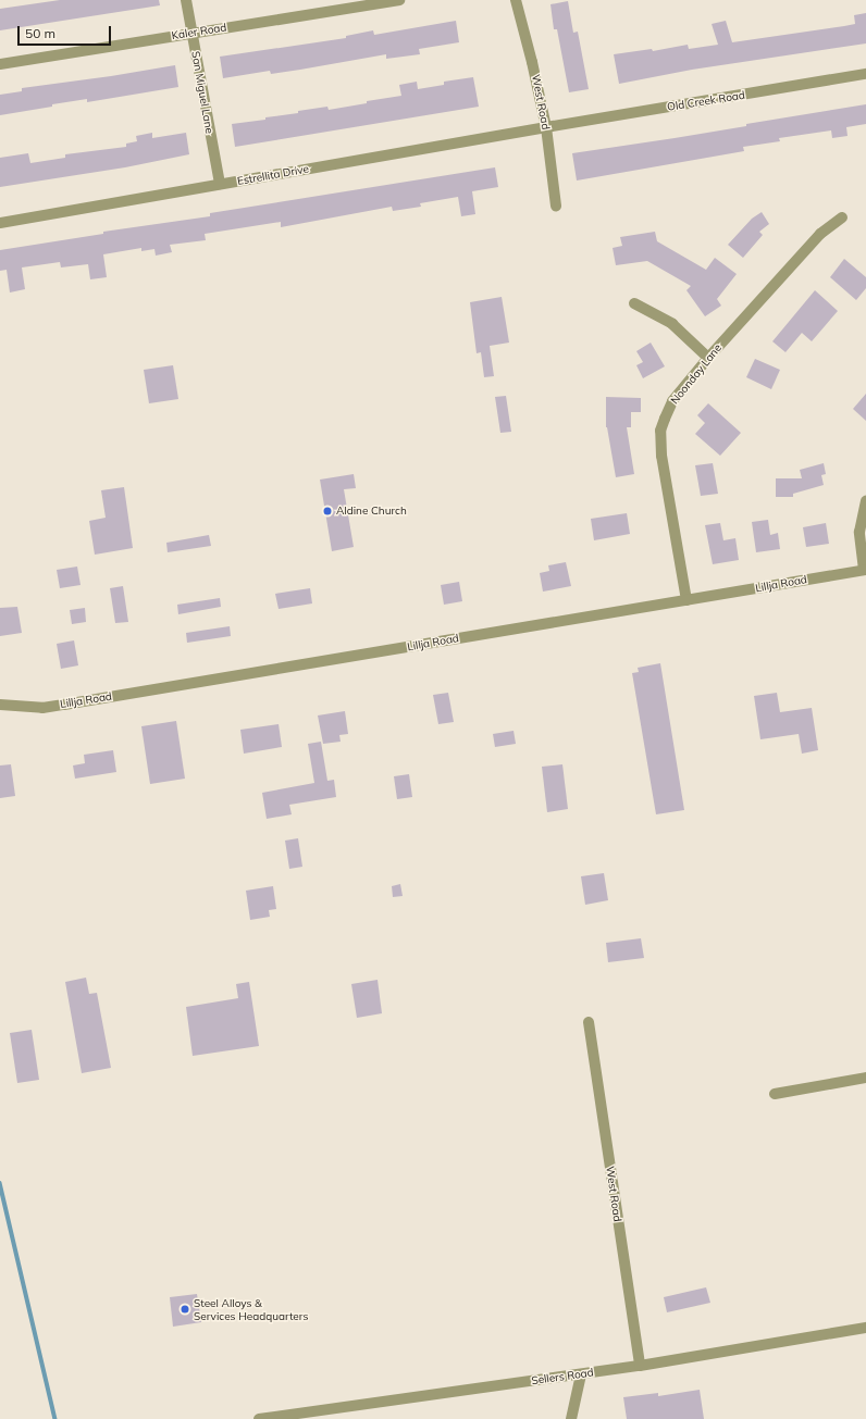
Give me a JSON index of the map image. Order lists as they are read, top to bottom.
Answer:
{
  "streets": {
    "street": [
      "Kaler Road",
      "San Miguel Lane",
      "Old Creek Road",
      "West Road",
      "Estrellita Drive",
      "Noonday Lane",
      "Lillja Road",
      "Sellers Road"
    ]
  },
  "crossings": [
    ["Kaler Road", "San Miguel Lane"],
    ["San Miguel Lane", "Estrellita Drive"],
    ["Old Creek Road", "West Road"],
    ["Old Creek Road", "Estrellita Drive"],
    ["West Road", "Estrellita Drive"],
    ["West Road", "Sellers Road"],
    ["Noonday Lane", "Lillja Road"]
  ],
  "places": ["Aldine Church", "Steel Alloys & Services Headquarters"],
  "scale_bar": "50 m"
}
